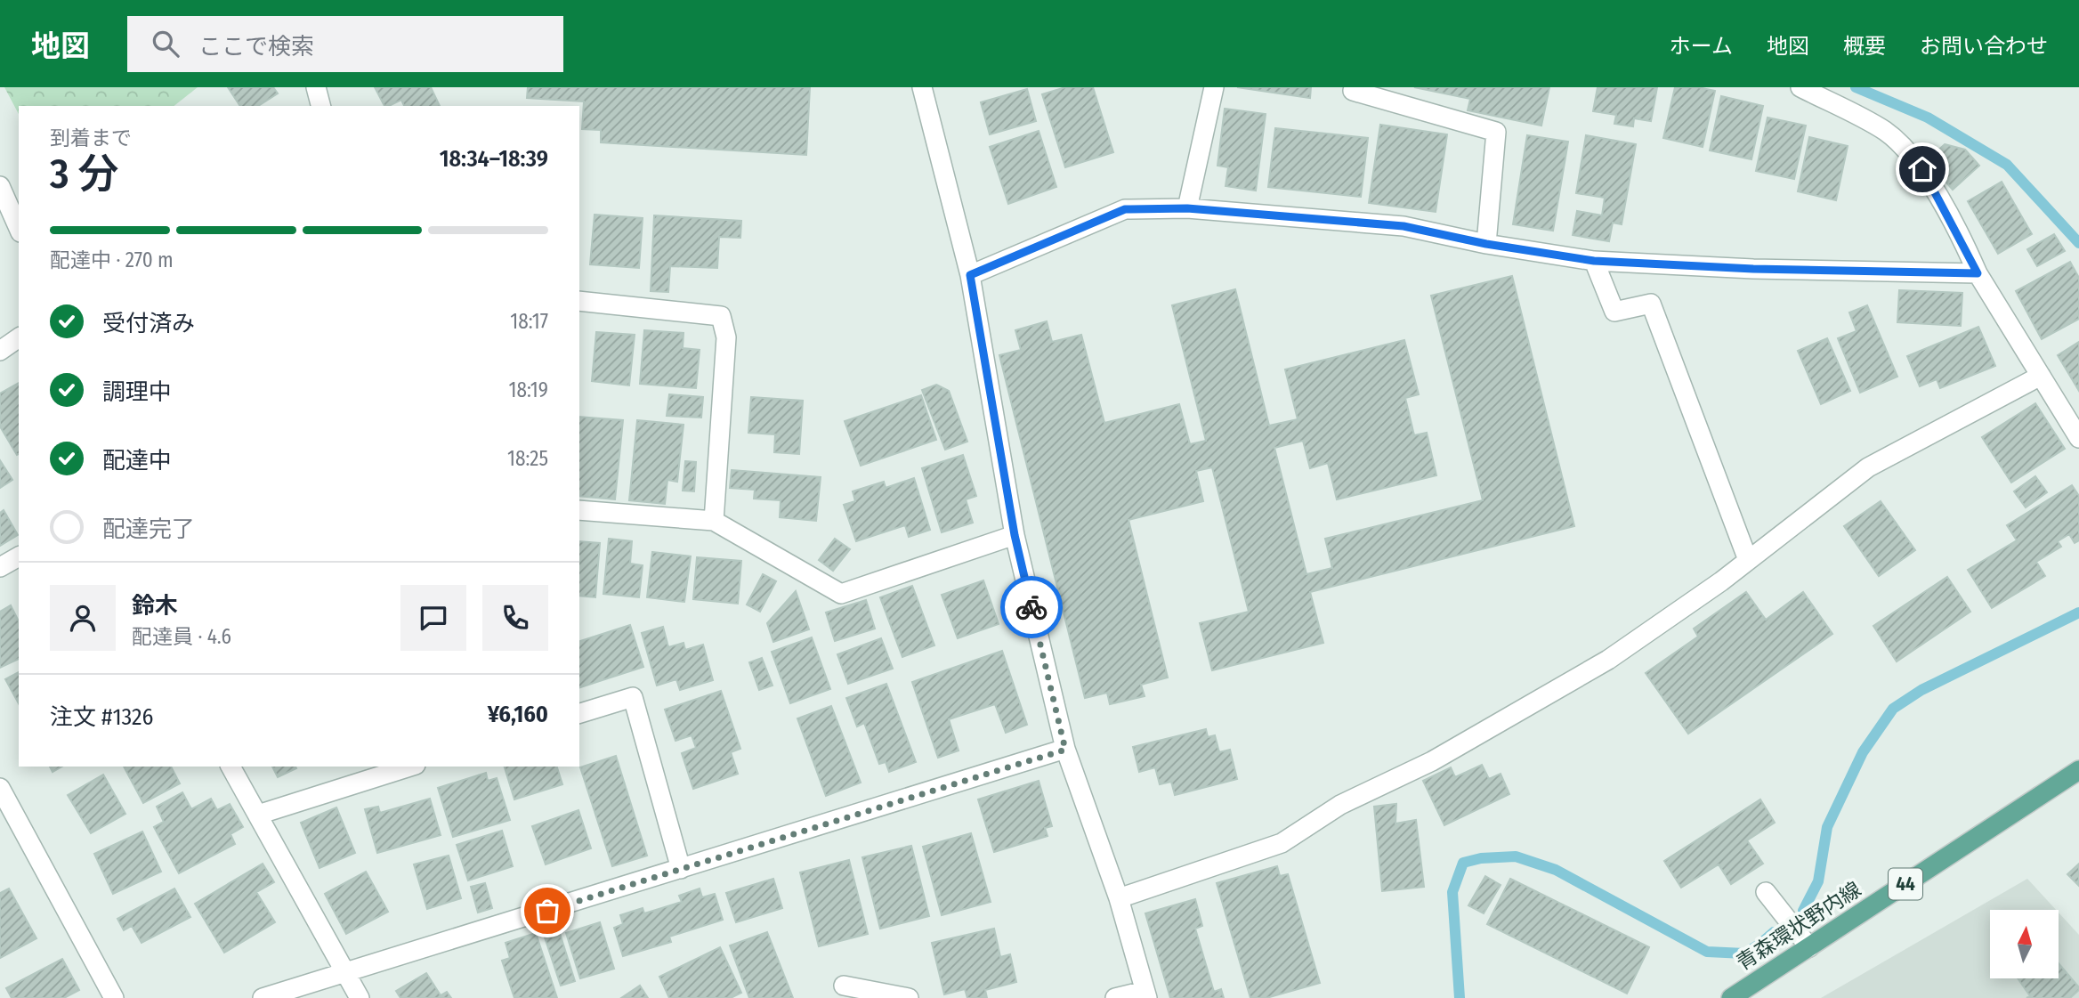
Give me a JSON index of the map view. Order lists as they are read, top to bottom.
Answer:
{
  "streets": {
    "main road": ["44", "青森環状野内線"]
  },
  "north": "top",
  "page": {
    "header": "地図",
    "search": "ここで検索",
    "nav": [
      "ホーム",
      "地図",
      "概要",
      "お問い合わせ"
    ],
    "heading": ["3 分", "到着まで", "18:34–18:39"],
    "panel": [
      "鈴木",
      "配達員 · 4.6",
      "注文 #1326",
      "¥6,160"
    ],
    "bar": "配達中 · 270 m",
    "list": [
      ["受付済み", "18:17"],
      ["調理中", "18:19"],
      ["配達中", "18:25"],
      "配達完了"
    ]
  }
}
